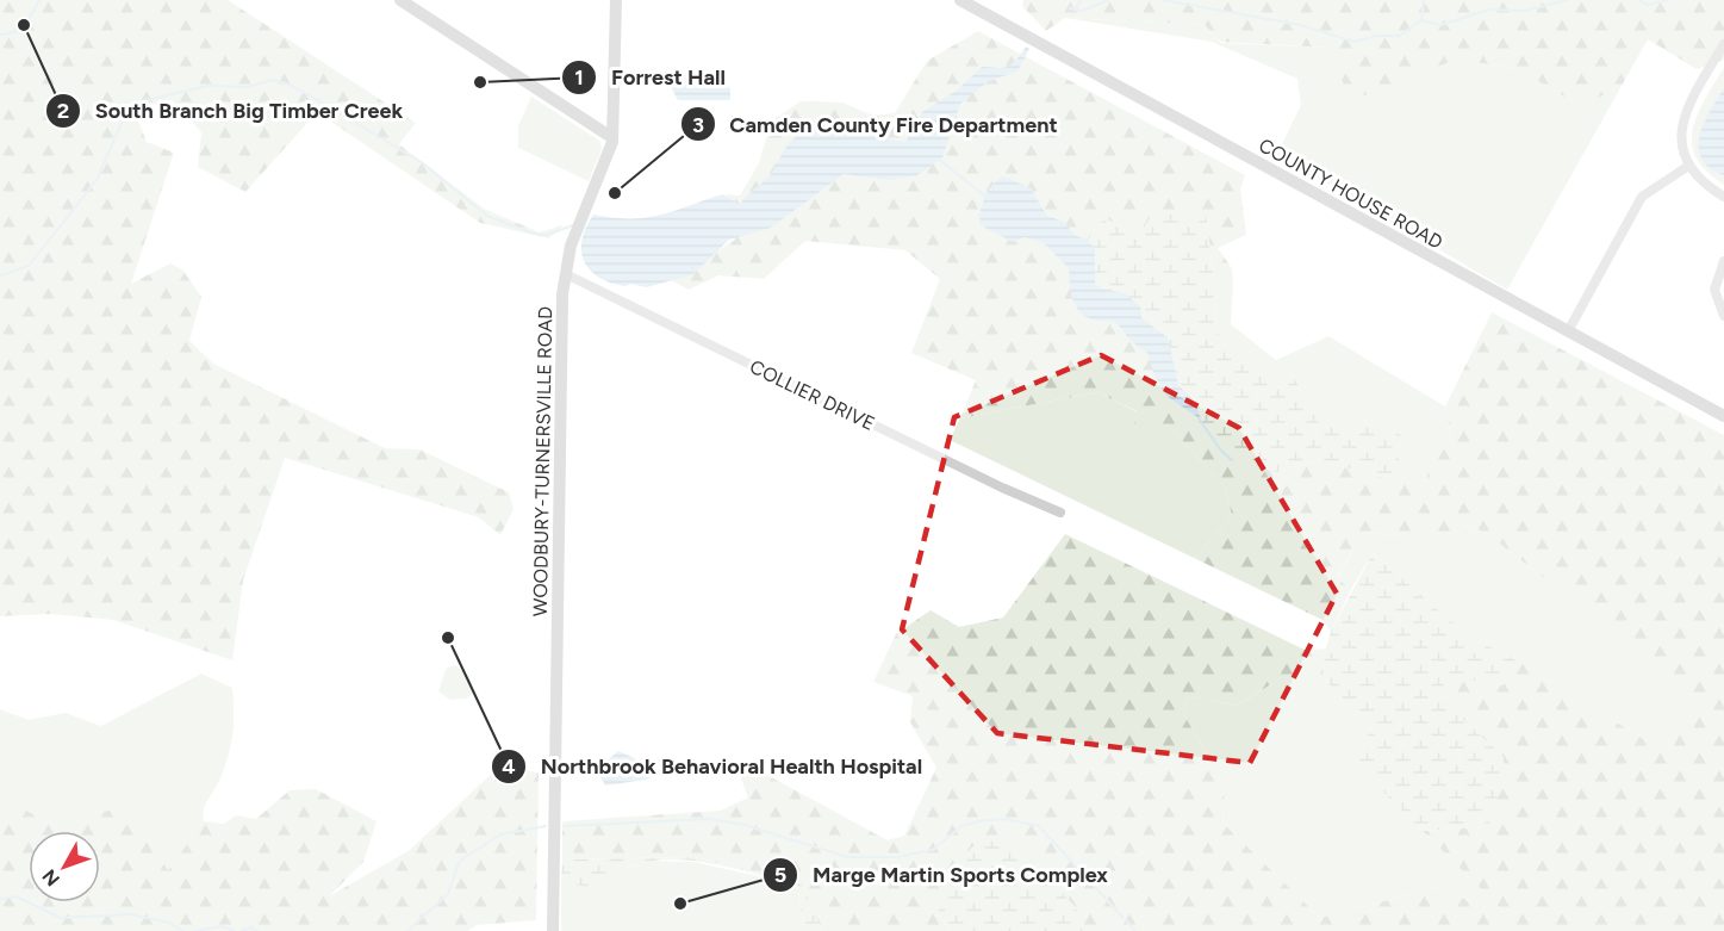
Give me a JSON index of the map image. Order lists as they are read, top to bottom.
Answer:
{
  "streets": {
    "street": ["COUNTY HOUSE ROAD", "COLLIER DRIVE", "WOODBURY-TURNERSVILLE ROAD"]
  },
  "crossings": [
    ["COLLIER DRIVE", "WOODBURY-TURNERSVILLE ROAD"]
  ],
  "places": [
    "South Branch Big Timber Creek",
    "Forrest Hall",
    "Camden County Fire Department",
    "Northbrook Behavioral Health Hospital",
    "Marge Martin Sports Complex"
  ],
  "north": "bottom left"
}
